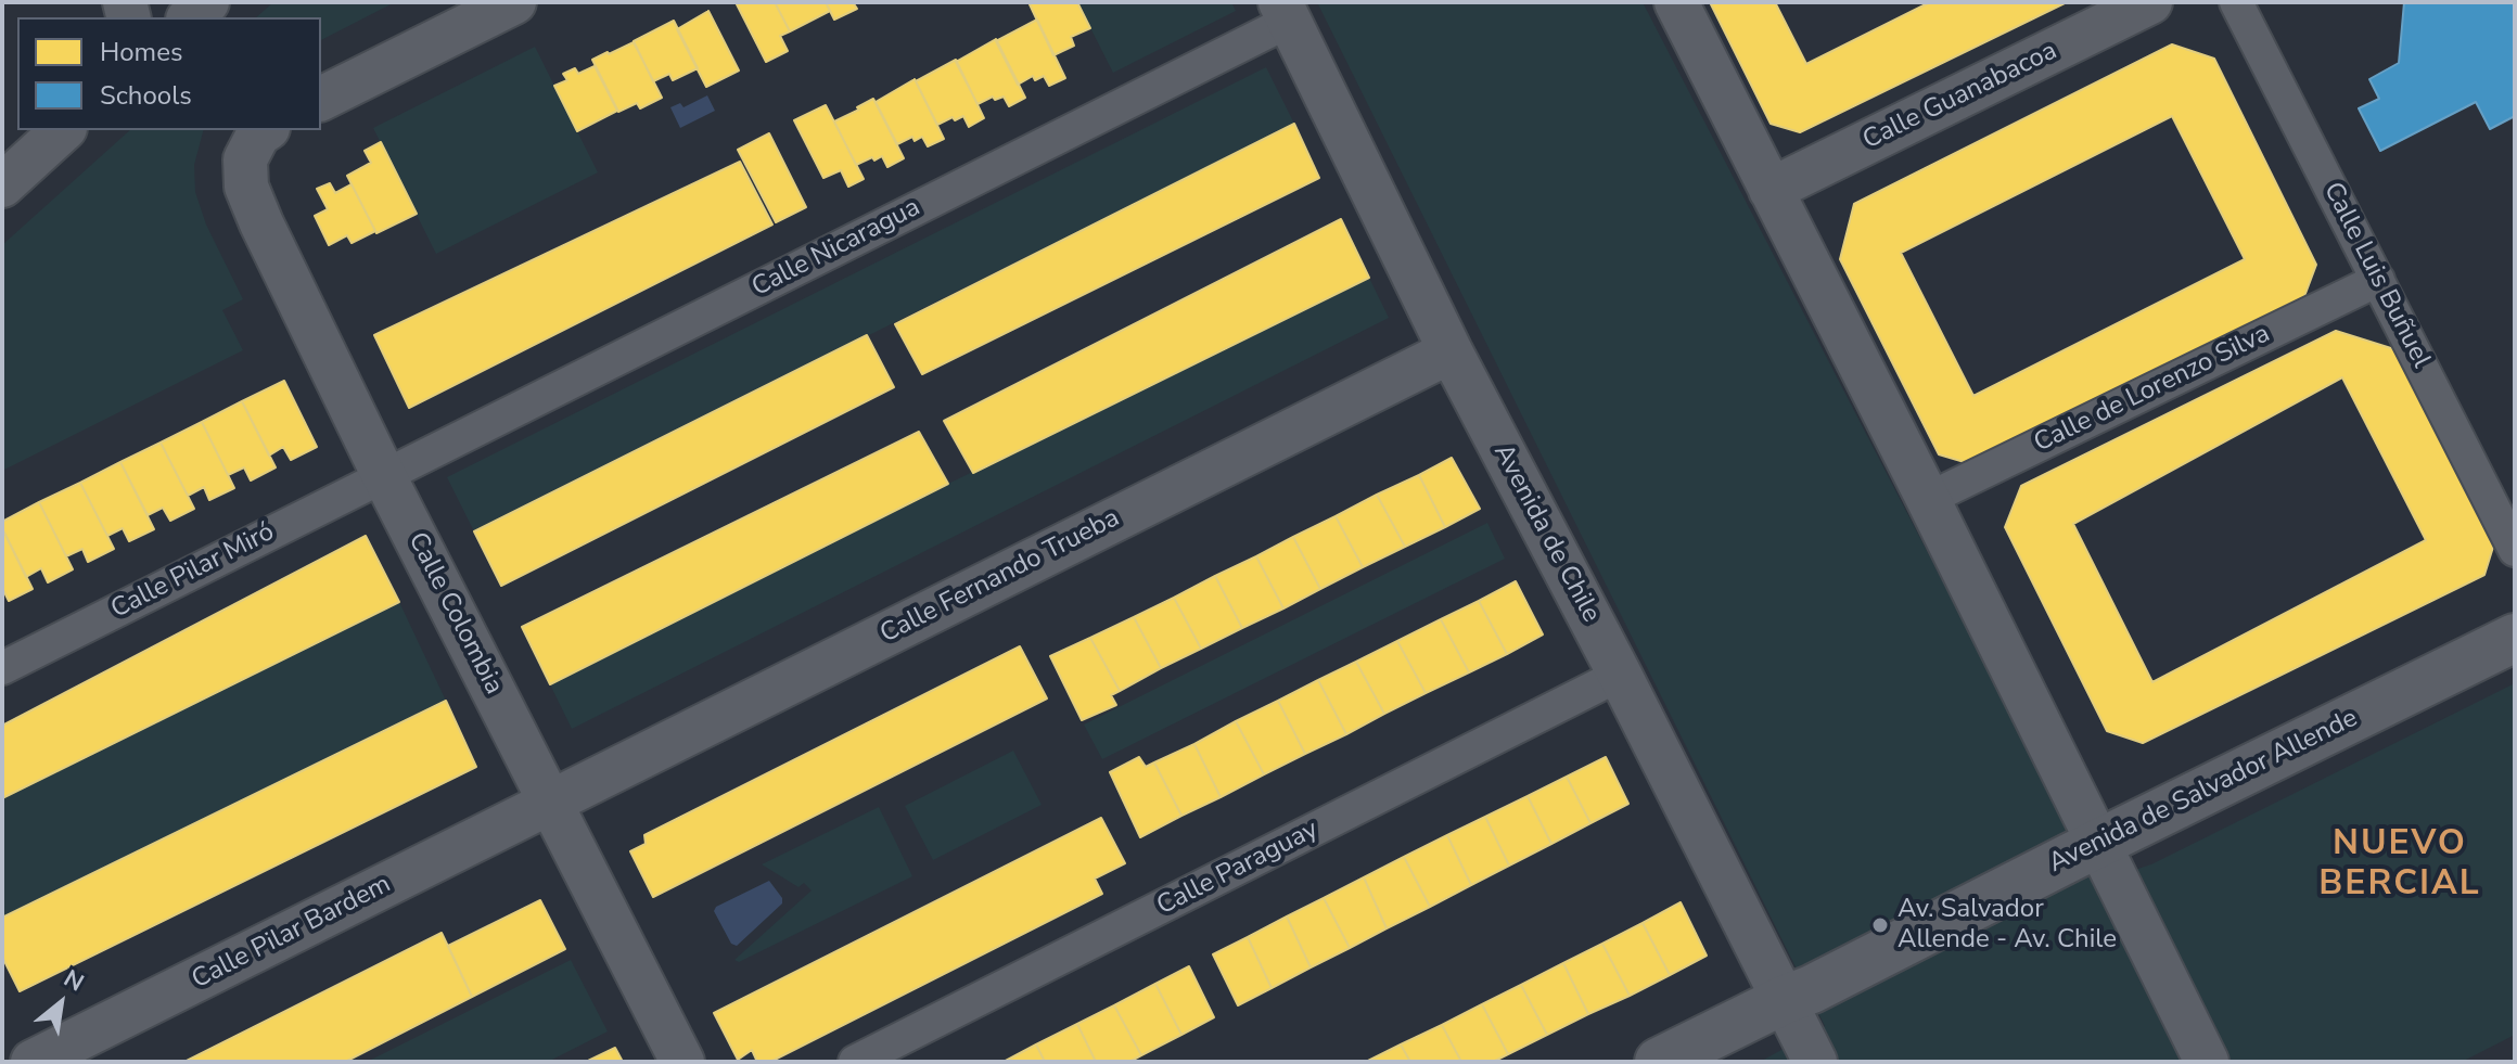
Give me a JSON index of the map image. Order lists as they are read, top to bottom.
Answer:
{
  "streets": {
    "street": [
      "Calle Guanabacoa",
      "Calle Nicaragua",
      "Calle Luis Buñuel",
      "Calle de Lorenzo Silva",
      "Avenida de Chile",
      "Calle Pilar Miró",
      "Calle Fernando Trueba",
      "Calle Colombia",
      "Avenida de Salvador Allende",
      "Calle Paraguay",
      "Calle Pilar Bardem"
    ]
  },
  "crossings": [
    ["Calle Nicaragua", "Avenida de Chile"],
    ["Calle Nicaragua", "Calle Pilar Miró"],
    ["Calle Nicaragua", "Calle Colombia"],
    ["Calle Luis Buñuel", "Calle de Lorenzo Silva"],
    ["Avenida de Chile", "Calle Fernando Trueba"],
    ["Avenida de Chile", "Avenida de Salvador Allende"],
    ["Avenida de Chile", "Calle Paraguay"],
    ["Calle Pilar Miró", "Calle Colombia"],
    ["Calle Fernando Trueba", "Calle Colombia"],
    ["Calle Fernando Trueba", "Calle Pilar Bardem"],
    ["Calle Colombia", "Calle Pilar Bardem"]
  ],
  "districts": ["NUEVO BERCIAL"],
  "places": ["Av. Salvador Allende - Av. Chile"],
  "legend": ["Homes", "Schools"],
  "north": "top right"
}
